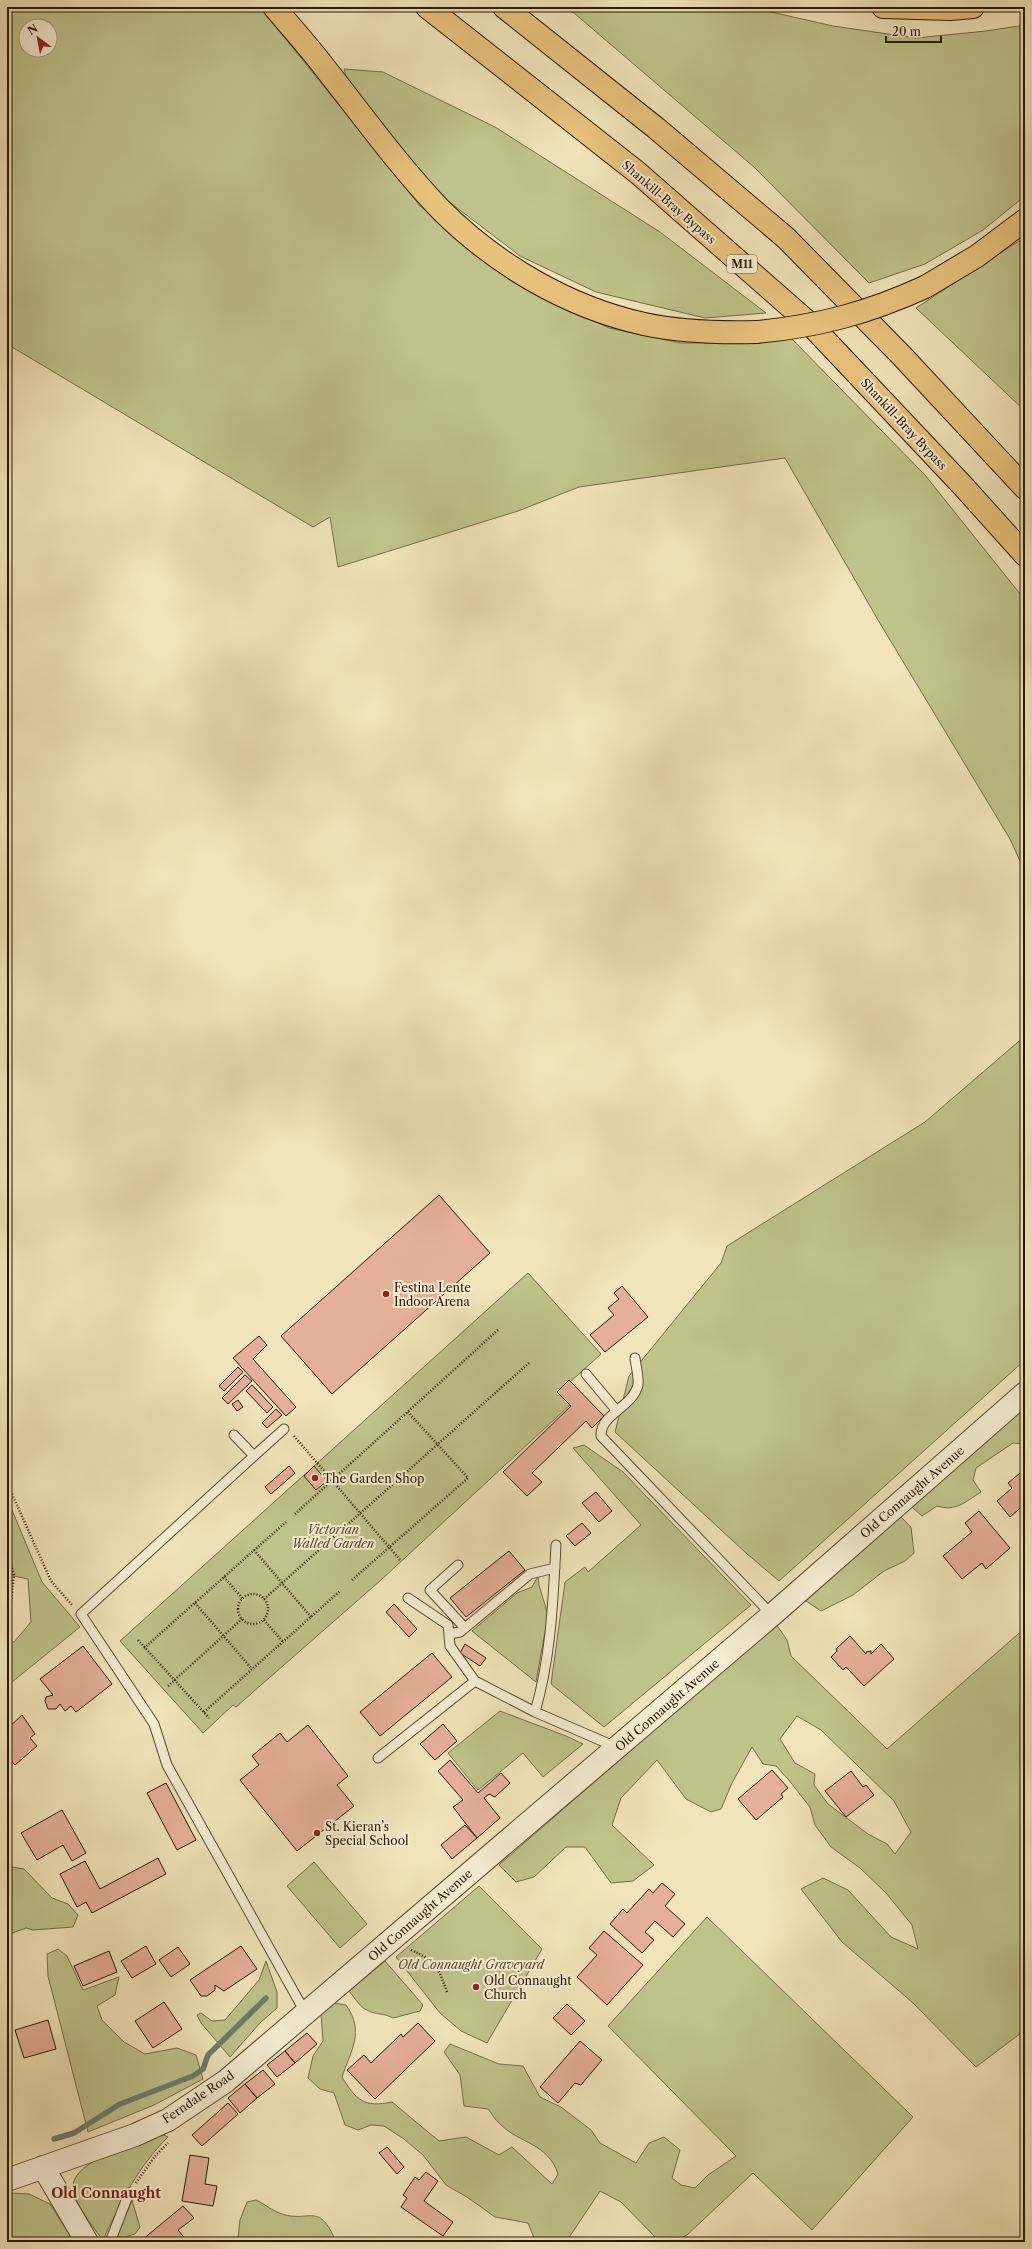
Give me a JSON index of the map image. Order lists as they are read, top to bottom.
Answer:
{
  "streets": {
    "highway": ["Shankill-Bray Bypass", "M11"],
    "street": ["Old Connaught Avenue", "Ferndale Road"]
  },
  "crossings": [
    ["Old Connaught Avenue", "Ferndale Road"]
  ],
  "districts": ["Old Connaught"],
  "parks": ["Victorian Walled Garden", "Old Connaught Graveyard"],
  "places": [
    "Festina Lente Indoor Arena",
    "The Garden Shop",
    "St. Kieran’s Special School",
    "Old Connaught Church"
  ],
  "scale_bar": "20 m",
  "north": "top left"
}
